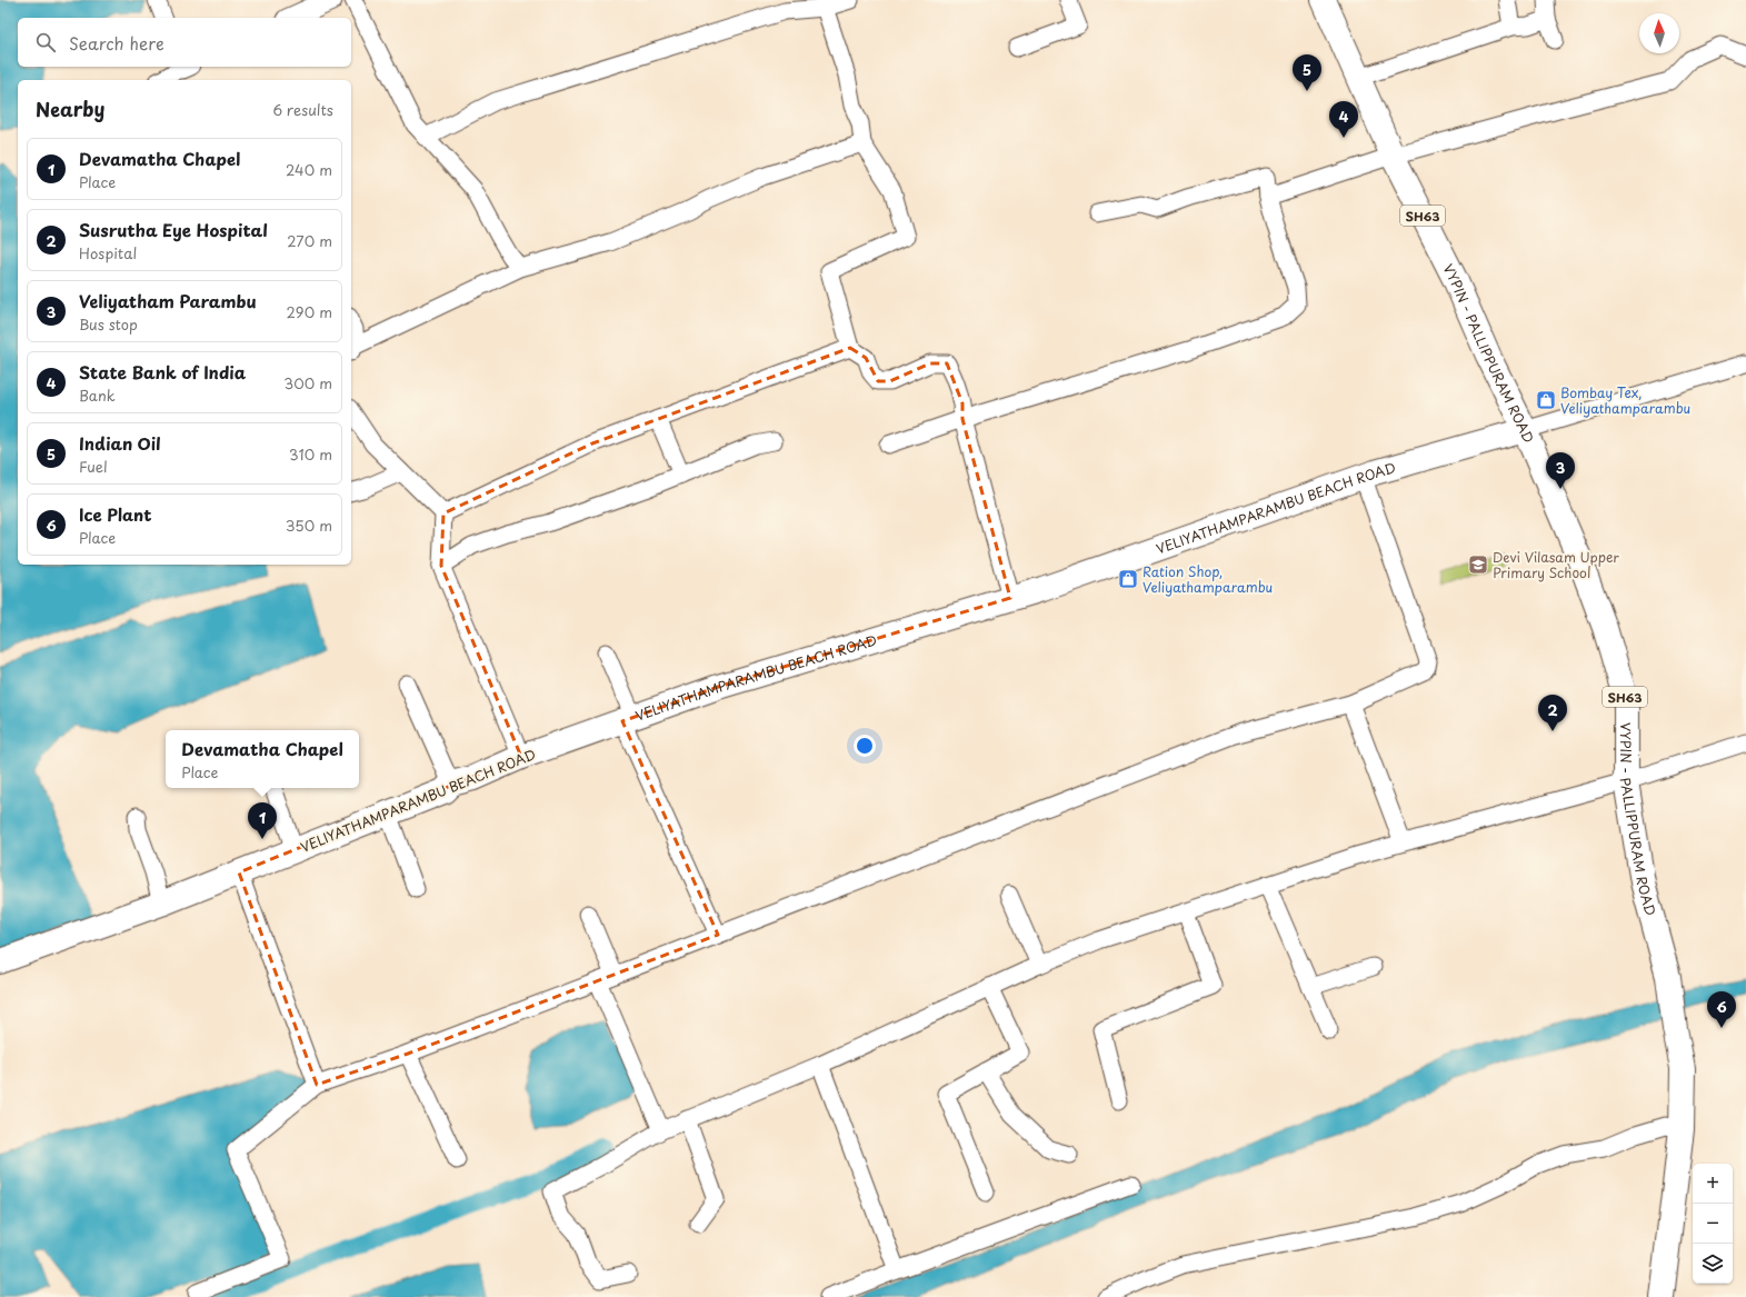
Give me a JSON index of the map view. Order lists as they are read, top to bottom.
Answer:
{
  "streets": {
    "main road": ["SH63", "VYPIN - PALLIPPURAM ROAD", "VELIYATHAMPARAMBU BEACH ROAD"]
  },
  "crossings": [
    ["VYPIN - PALLIPPURAM ROAD", "VELIYATHAMPARAMBU BEACH ROAD"]
  ],
  "places": {
    "shop": ["Bombay Tex, Veliyathamparambu", "Ration Shop, Veliyathamparambu"],
    "school or university": ["Devi Vilasam Upper Primary School"]
  },
  "north": "top",
  "page": {
    "search": "Search here",
    "pins": [
      "5",
      "4",
      "3",
      "2",
      "1",
      "6"
    ],
    "heading": ["Nearby", "6 results"],
    "list": [
      {
        "mark": "1",
        "name": "Devamatha Chapel",
        "note": "Place",
        "value": "240 m"
      },
      {
        "mark": "2",
        "name": "Susrutha Eye Hospital",
        "note": "Hospital",
        "value": "270 m"
      },
      {
        "mark": "3",
        "name": "Veliyatham Parambu",
        "note": "Bus stop",
        "value": "290 m"
      },
      {
        "mark": "4",
        "name": "State Bank of India",
        "note": "Bank",
        "value": "300 m"
      },
      {
        "mark": "5",
        "name": "Indian Oil",
        "note": "Fuel",
        "value": "310 m"
      },
      {
        "mark": "6",
        "name": "Ice Plant",
        "note": "Place",
        "value": "350 m"
      }
    ],
    "popup": ["Devamatha Chapel", "Place"],
    "map_buttons": ["+", "−"]
  }
}
